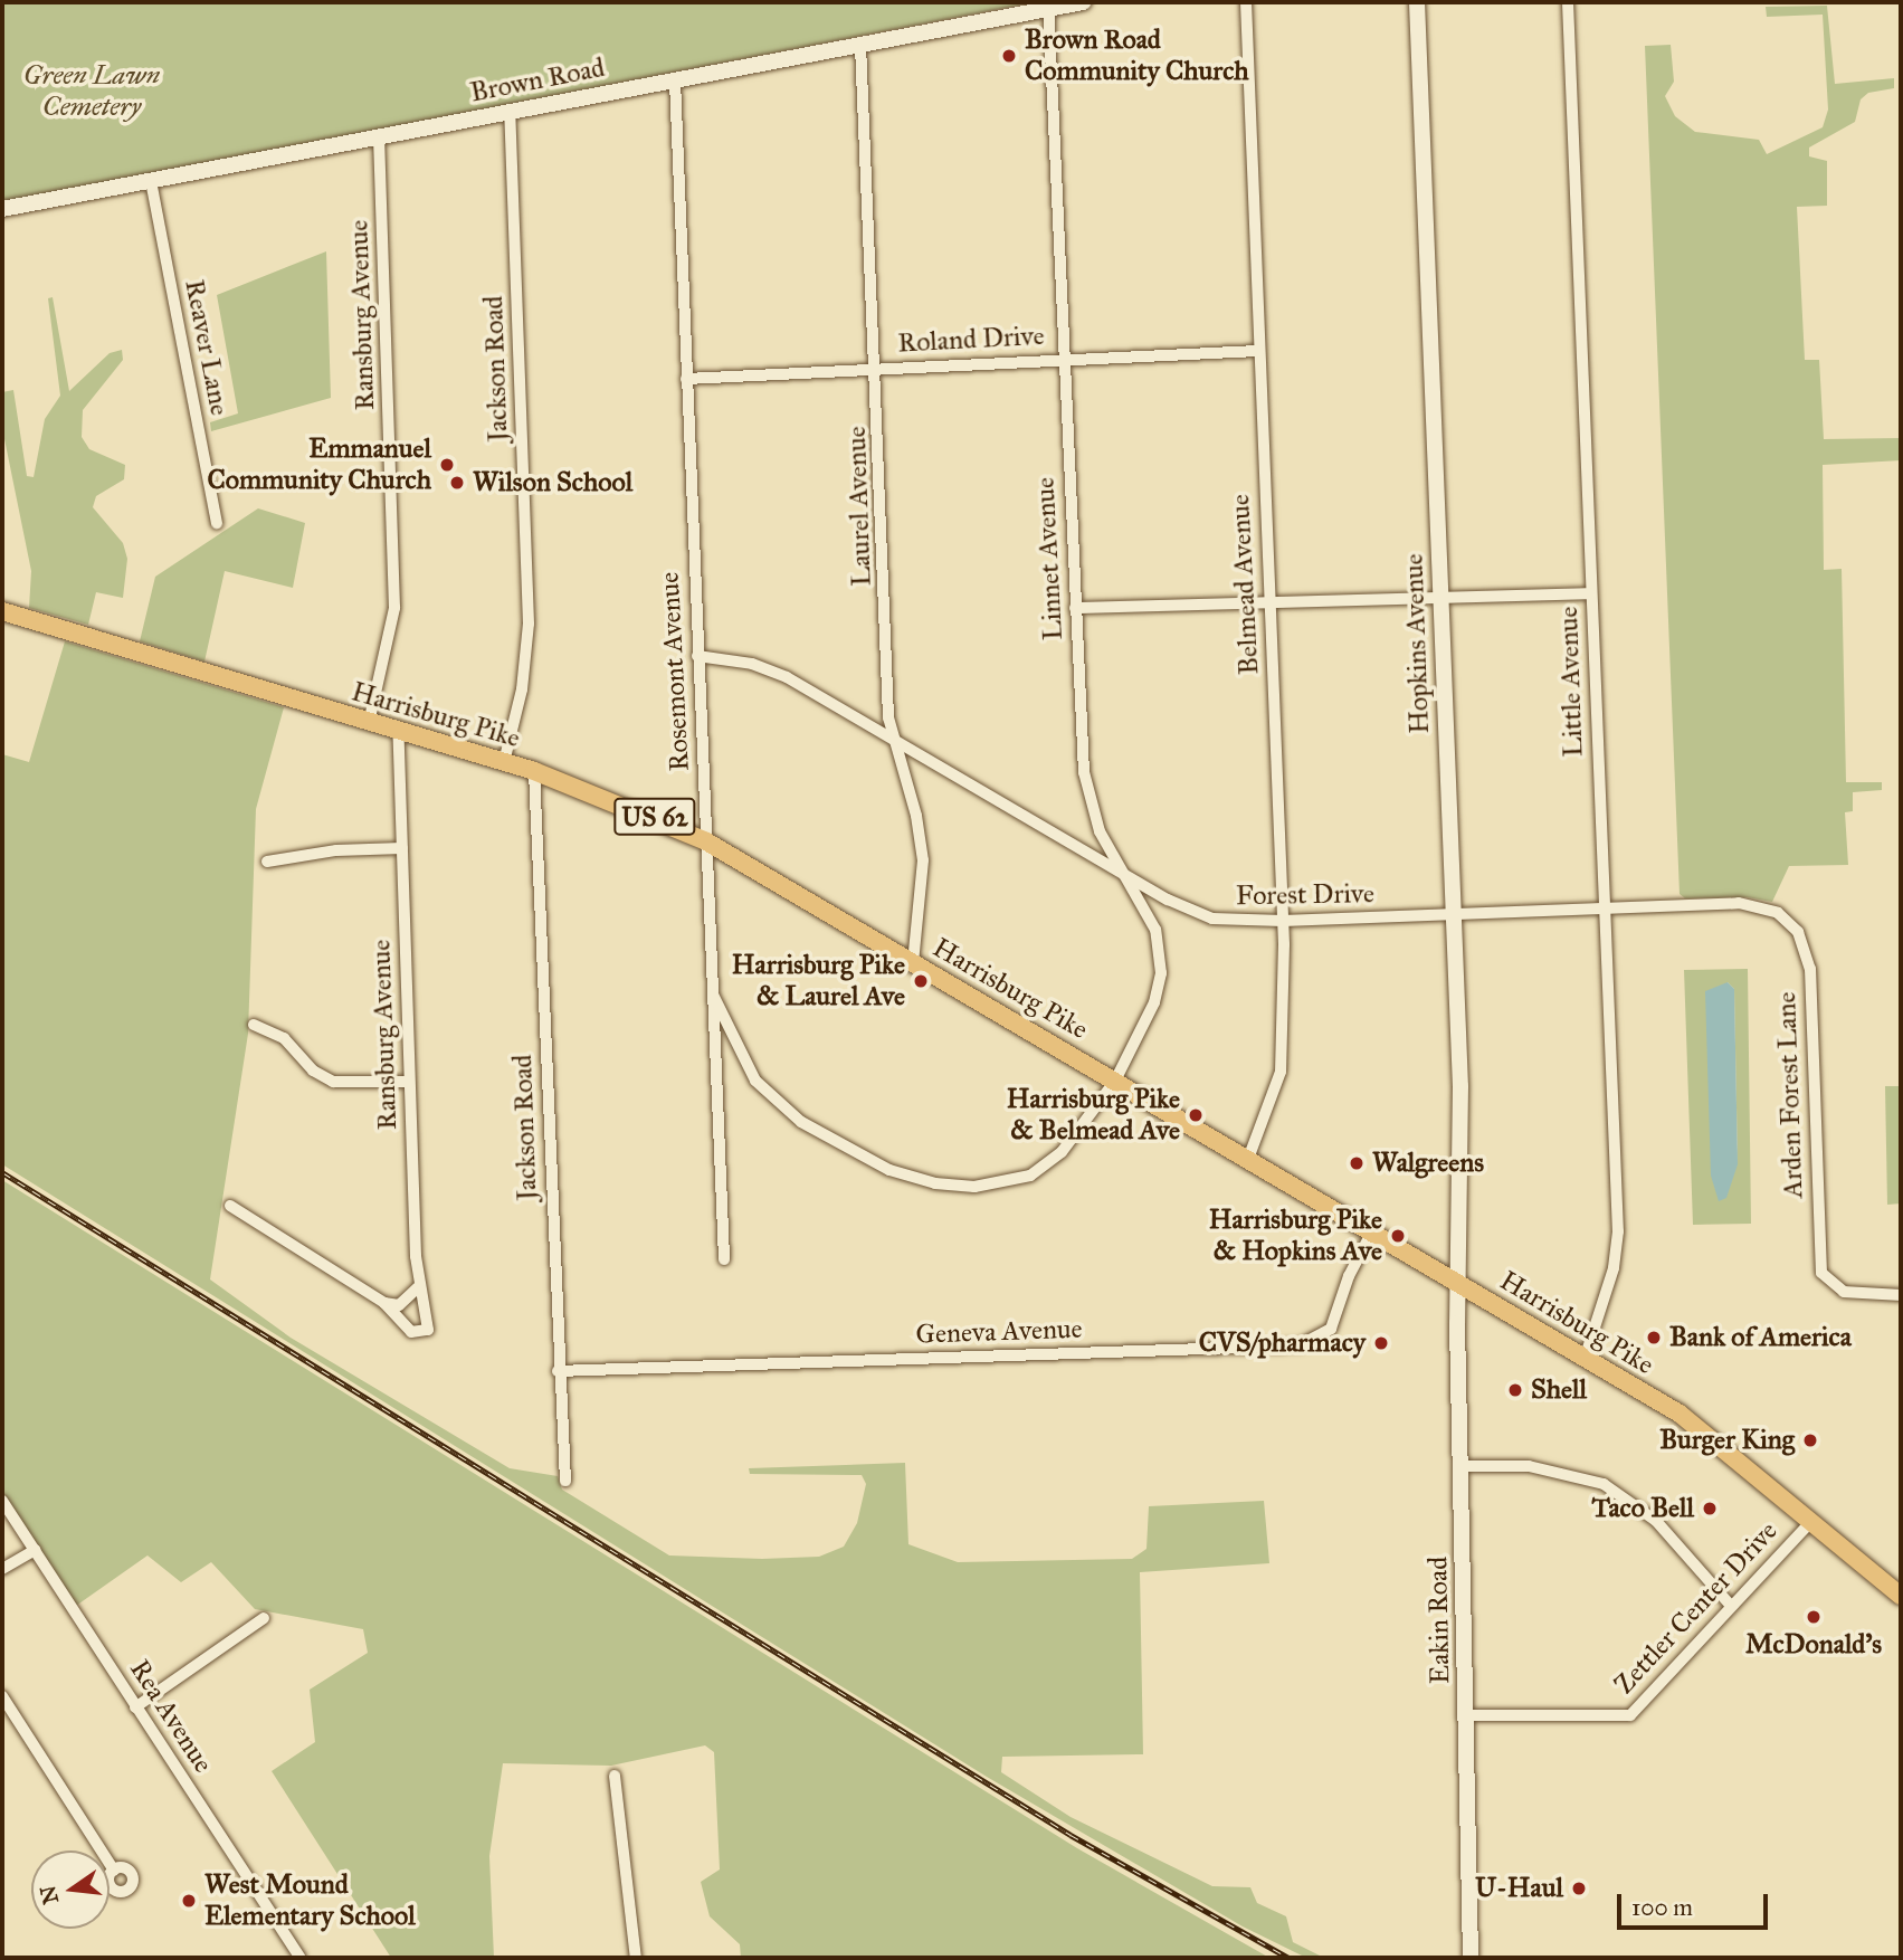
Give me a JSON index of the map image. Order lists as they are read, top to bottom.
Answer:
{
  "streets": {
    "main road": ["Harrisburg Pike", "US 62"],
    "street": [
      "Brown Road",
      "Ransburg Avenue",
      "Roland Drive",
      "Reaver Lane",
      "Jackson Road",
      "Laurel Avenue",
      "Linnet Avenue",
      "Belmead Avenue",
      "Hopkins Avenue",
      "Rosemont Avenue",
      "Little Avenue",
      "Forest Drive",
      "Arden Forest Lane",
      "Geneva Avenue",
      "Zettler Center Drive",
      "Eakin Road",
      "Rea Avenue"
    ]
  },
  "crossings": [
    ["Brown Road", "Ransburg Avenue"],
    ["Brown Road", "Reaver Lane"],
    ["Brown Road", "Jackson Road"],
    ["Brown Road", "Laurel Avenue"],
    ["Brown Road", "Linnet Avenue"],
    ["Brown Road", "Rosemont Avenue"],
    ["Ransburg Avenue", "Harrisburg Pike"],
    ["Roland Drive", "Laurel Avenue"],
    ["Roland Drive", "Linnet Avenue"],
    ["Roland Drive", "Belmead Avenue"],
    ["Roland Drive", "Rosemont Avenue"],
    ["Jackson Road", "Harrisburg Pike"],
    ["Jackson Road", "Geneva Avenue"],
    ["Laurel Avenue", "Harrisburg Pike"],
    ["Laurel Avenue", "Forest Drive"],
    ["Linnet Avenue", "Rosemont Avenue"],
    ["Linnet Avenue", "Harrisburg Pike"],
    ["Linnet Avenue", "Forest Drive"],
    ["Belmead Avenue", "Harrisburg Pike"],
    ["Belmead Avenue", "Forest Drive"],
    ["Hopkins Avenue", "Harrisburg Pike"],
    ["Hopkins Avenue", "Forest Drive"],
    ["Hopkins Avenue", "Eakin Road"],
    ["Rosemont Avenue", "Harrisburg Pike"],
    ["Rosemont Avenue", "Forest Drive"],
    ["Little Avenue", "Harrisburg Pike"],
    ["Little Avenue", "Forest Drive"],
    ["Harrisburg Pike", "Geneva Avenue"],
    ["Harrisburg Pike", "Zettler Center Drive"],
    ["Harrisburg Pike", "Eakin Road"],
    ["Forest Drive", "Arden Forest Lane"],
    ["Zettler Center Drive", "Eakin Road"]
  ],
  "parks": ["Green Lawn Cemetery"],
  "places": [
    "Brown Road Community Church",
    "Emmanuel Community Church",
    "Wilson School",
    "Harrisburg Pike & Laurel Ave",
    "Harrisburg Pike & Belmead Ave",
    "Walgreens",
    "Harrisburg Pike & Hopkins Ave",
    "Bank of America",
    "CVS/pharmacy",
    "Shell",
    "Burger King",
    "Taco Bell",
    "McDonald's",
    "U-Haul",
    "West Mound Elementary School"
  ],
  "scale_bar": "100 m",
  "north": "left"
}
